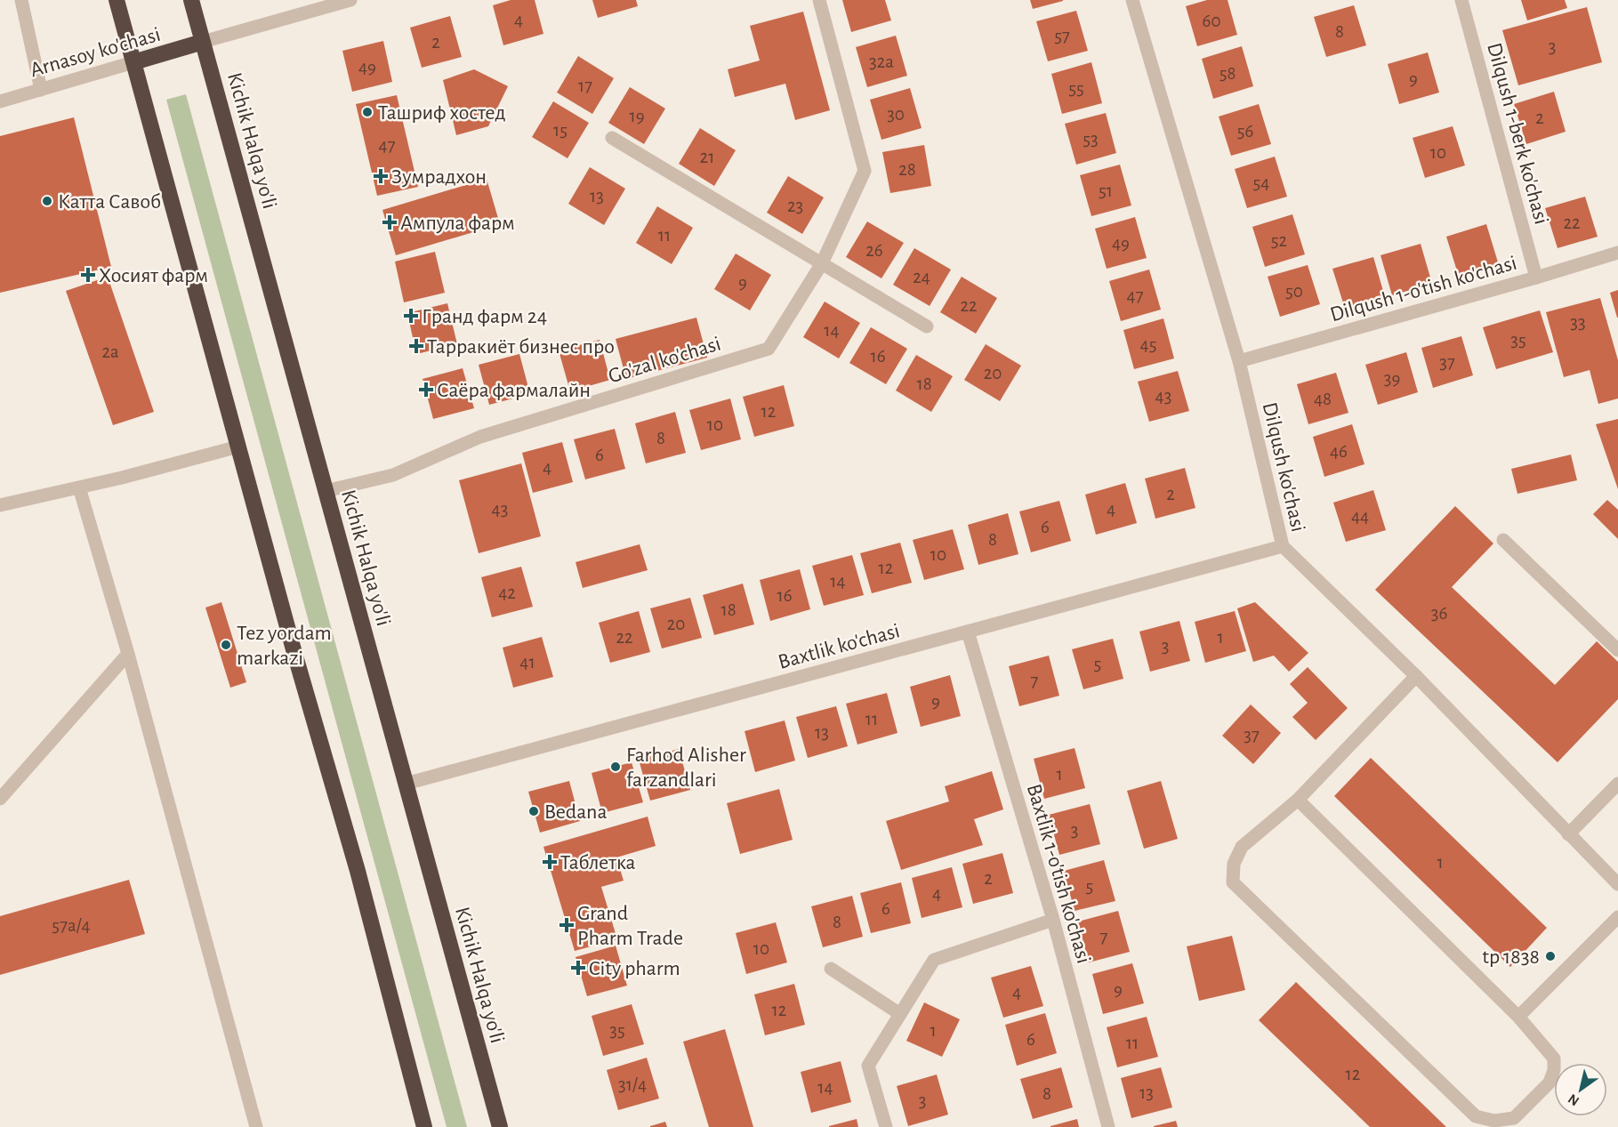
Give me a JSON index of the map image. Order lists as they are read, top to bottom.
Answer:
{
  "streets": {
    "highway": ["Arnasoy ko'chasi", "Kichik Halqa yo'li"],
    "street": [
      "Dilqush 1-berk ko'chasi",
      "Dilqush 1-o'tish ko'chasi",
      "Go'zal ko'chasi",
      "Dilqush ko'chasi",
      "Baxtlik ko'chasi",
      "Baxtlik 1-o'tish ko'chasi"
    ]
  },
  "crossings": [
    ["Arnasoy ko'chasi", "Kichik Halqa yo'li"],
    ["Dilqush 1-berk ko'chasi", "Dilqush 1-o'tish ko'chasi"],
    ["Kichik Halqa yo'li", "Go'zal ko'chasi"],
    ["Kichik Halqa yo'li", "Baxtlik ko'chasi"],
    ["Dilqush 1-o'tish ko'chasi", "Dilqush ko'chasi"],
    ["Dilqush ko'chasi", "Baxtlik ko'chasi"],
    ["Baxtlik ko'chasi", "Baxtlik 1-o'tish ko'chasi"]
  ],
  "places": {
    "other": [
      "Ташриф хостед",
      "Катта Савоб",
      "Tez yordam markazi",
      "Farhod Alisher farzandlari",
      "Bedana",
      "tp 1838"
    ],
    "health": [
      "Зумрадхон",
      "Ампула фарм",
      "Хосият фарм",
      "Гранд фарм 24",
      "Тарракиёт бизнес про",
      "Саёра фармалайн",
      "Таблетка",
      "Grand Pharm Trade",
      "City pharm"
    ]
  },
  "house_numbers": [
    "4",
    "60",
    "8",
    "57",
    "2",
    "3",
    "32a",
    "49",
    "58",
    "9",
    "17",
    "55",
    "30",
    "19",
    "2",
    "15",
    "56",
    "53",
    "47",
    "10",
    "21",
    "28",
    "54",
    "51",
    "13",
    "23",
    "22",
    "11",
    "52",
    "49",
    "26",
    "24",
    "9",
    "50",
    "47",
    "22",
    "33",
    "14",
    "35",
    "45",
    "2а",
    "16",
    "37",
    "20",
    "39",
    "18",
    "43",
    "48",
    "12",
    "10",
    "8",
    "46",
    "6",
    "4",
    "2",
    "43",
    "4",
    "44",
    "6",
    "8",
    "10",
    "12",
    "14",
    "42",
    "16",
    "18",
    "36",
    "20",
    "22",
    "1",
    "3",
    "41",
    "5",
    "7",
    "9",
    "11",
    "13",
    "37",
    "1",
    "3",
    "1",
    "2",
    "5",
    "4",
    "6",
    "8",
    "57а/4",
    "7",
    "10",
    "9",
    "4",
    "12",
    "35",
    "1",
    "6",
    "11",
    "12",
    "31/4",
    "14",
    "13",
    "8",
    "3"
  ],
  "north": "bottom left"
}
